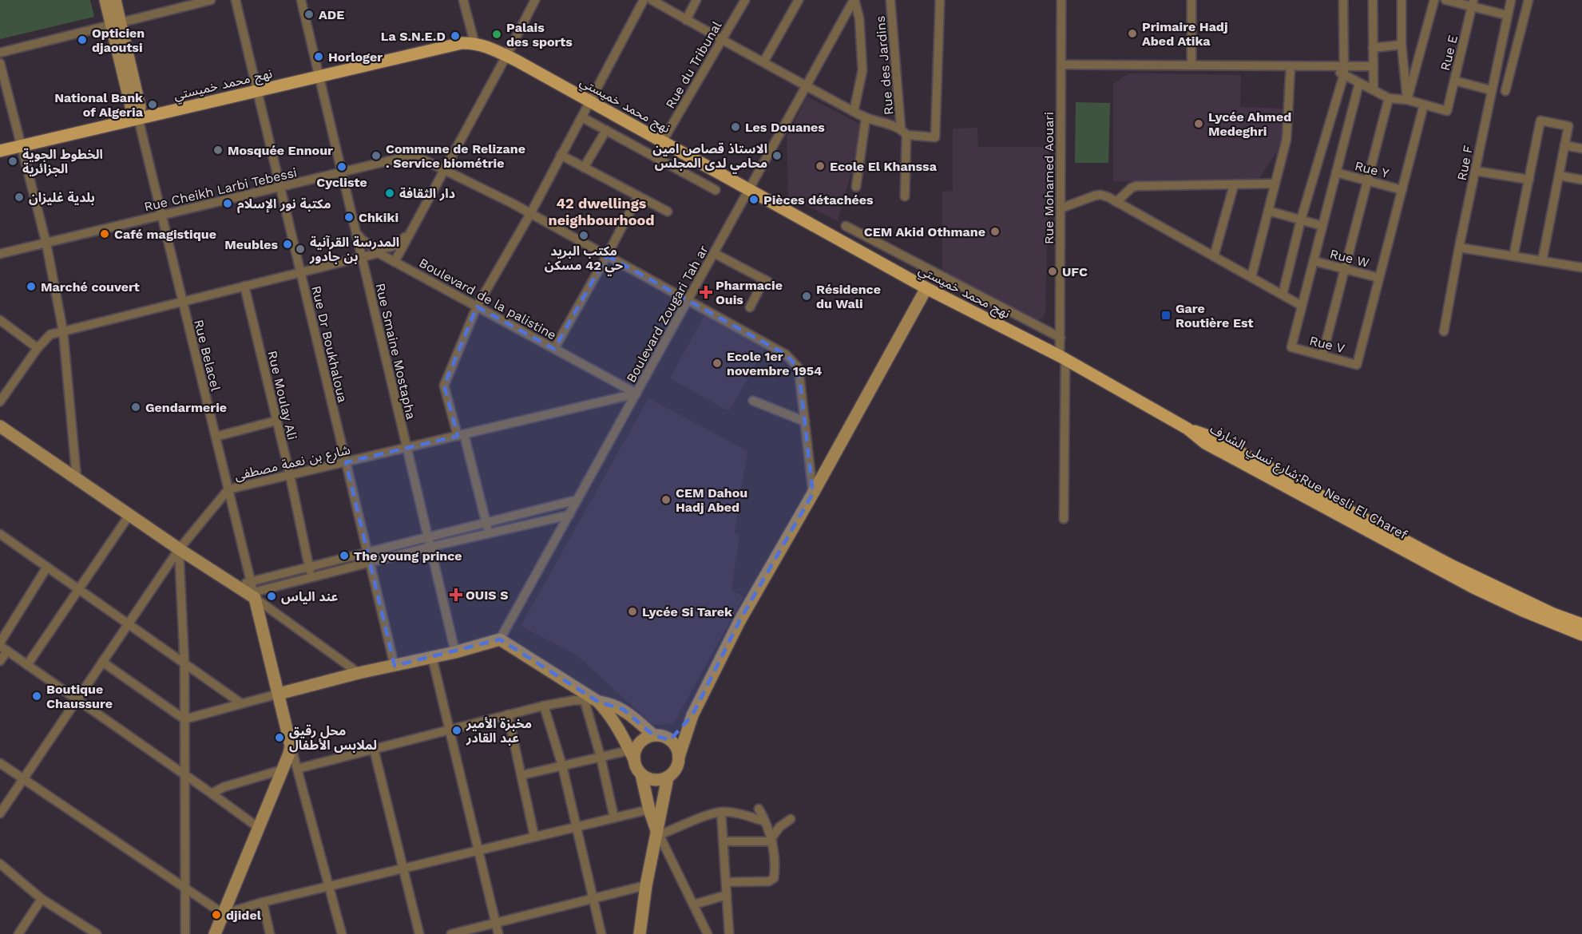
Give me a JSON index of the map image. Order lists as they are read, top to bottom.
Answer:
{
  "streets": {
    "main road": ["نهج محمد خميستي", "شارع نسلي الشارف;Rue Nesli El Charef"],
    "street": [
      "Rue E",
      "Rue du Tribunal",
      "Rue des Jardins",
      "Rue F",
      "Rue Y",
      "Rue Mohamed Aouari",
      "Rue Cheikh Larbi Tebessi",
      "Rue W",
      "Boulevard de la palistine",
      "Boulevard Zougari Tah ar",
      "Rue Dr Boukhaloua",
      "Rue V",
      "Rue Smaine Mostapha",
      "Rue Belacel",
      "Rue Moulay Ali",
      "شارع بن نعمة مصطفى"
    ]
  },
  "crossings": [
    ["Rue du Tribunal", "نهج محمد خميستي"],
    ["نهج محمد خميستي", "Rue Mohamed Aouari"],
    ["نهج محمد خميستي", "Boulevard Zougari Tah ar"],
    ["نهج محمد خميستي", "Rue Dr Boukhaloua"],
    ["نهج محمد خميستي", "Rue Smaine Mostapha"],
    ["نهج محمد خميستي", "Rue Belacel"],
    ["نهج محمد خميستي", "شارع نسلي الشارف;Rue Nesli El Charef"],
    ["Rue Cheikh Larbi Tebessi", "Boulevard Zougari Tah ar"],
    ["Rue Cheikh Larbi Tebessi", "Rue Dr Boukhaloua"],
    ["Rue Cheikh Larbi Tebessi", "Rue Smaine Mostapha"],
    ["Rue Cheikh Larbi Tebessi", "Rue Belacel"],
    ["Rue W", "Rue V"],
    ["Boulevard de la palistine", "Boulevard Zougari Tah ar"],
    ["Boulevard de la palistine", "Rue Dr Boukhaloua"],
    ["Boulevard de la palistine", "Rue Smaine Mostapha"],
    ["Boulevard de la palistine", "Rue Belacel"],
    ["Boulevard de la palistine", "Rue Moulay Ali"],
    ["Boulevard de la palistine", "شارع بن نعمة مصطفى"],
    ["Boulevard Zougari Tah ar", "شارع بن نعمة مصطفى"],
    ["Rue Dr Boukhaloua", "شارع بن نعمة مصطفى"],
    ["Rue Smaine Mostapha", "شارع بن نعمة مصطفى"],
    ["Rue Belacel", "شارع بن نعمة مصطفى"],
    ["Rue Moulay Ali", "شارع بن نعمة مصطفى"]
  ],
  "districts": ["42 dwellings neighbourhood"],
  "places": {
    "other": [
      "ADE",
      "Primaire Hadj Abed Atika",
      "Palais des sports",
      "La S.N.E.D",
      "Opticien djaoutsi",
      "Horloger",
      "National Bank of Algeria",
      "Lycée Ahmed Medeghri",
      "Les Douanes",
      "Mosquée Ennour",
      "Commune de Relizane . Service biométrie",
      "الاستاذ قصاص امين محامي لدى المجلس",
      "الخطوط الجوية الجزائرية",
      "Ecole El Khanssa",
      "Cycliste",
      "دار الثقافة",
      "بلدية غليزان",
      "Pièces détachées",
      "مكتبة نور الإسلام",
      "Chkiki",
      "CEM Akid Othmane",
      "Café magistique",
      "مكتب البريد حي 42 مسكن",
      "Meubles",
      "المدرسة القرآنية بن جادور",
      "UFC",
      "Marché couvert",
      "Résidence du Wali",
      "Ecole 1er novembre 1954",
      "Gendarmerie",
      "CEM Dahou Hadj Abed",
      "The young prince",
      "عند الياس",
      "Lycée Si Tarek",
      "Boutique Chaussure",
      "مخبزة الأمير عبد القادر",
      "محل رقيق لملابس الأطفال",
      "djidel"
    ],
    "health": ["Pharmacie Ouis", "OUIS S"],
    "transit": ["Gare Routière Est"]
  }
}
